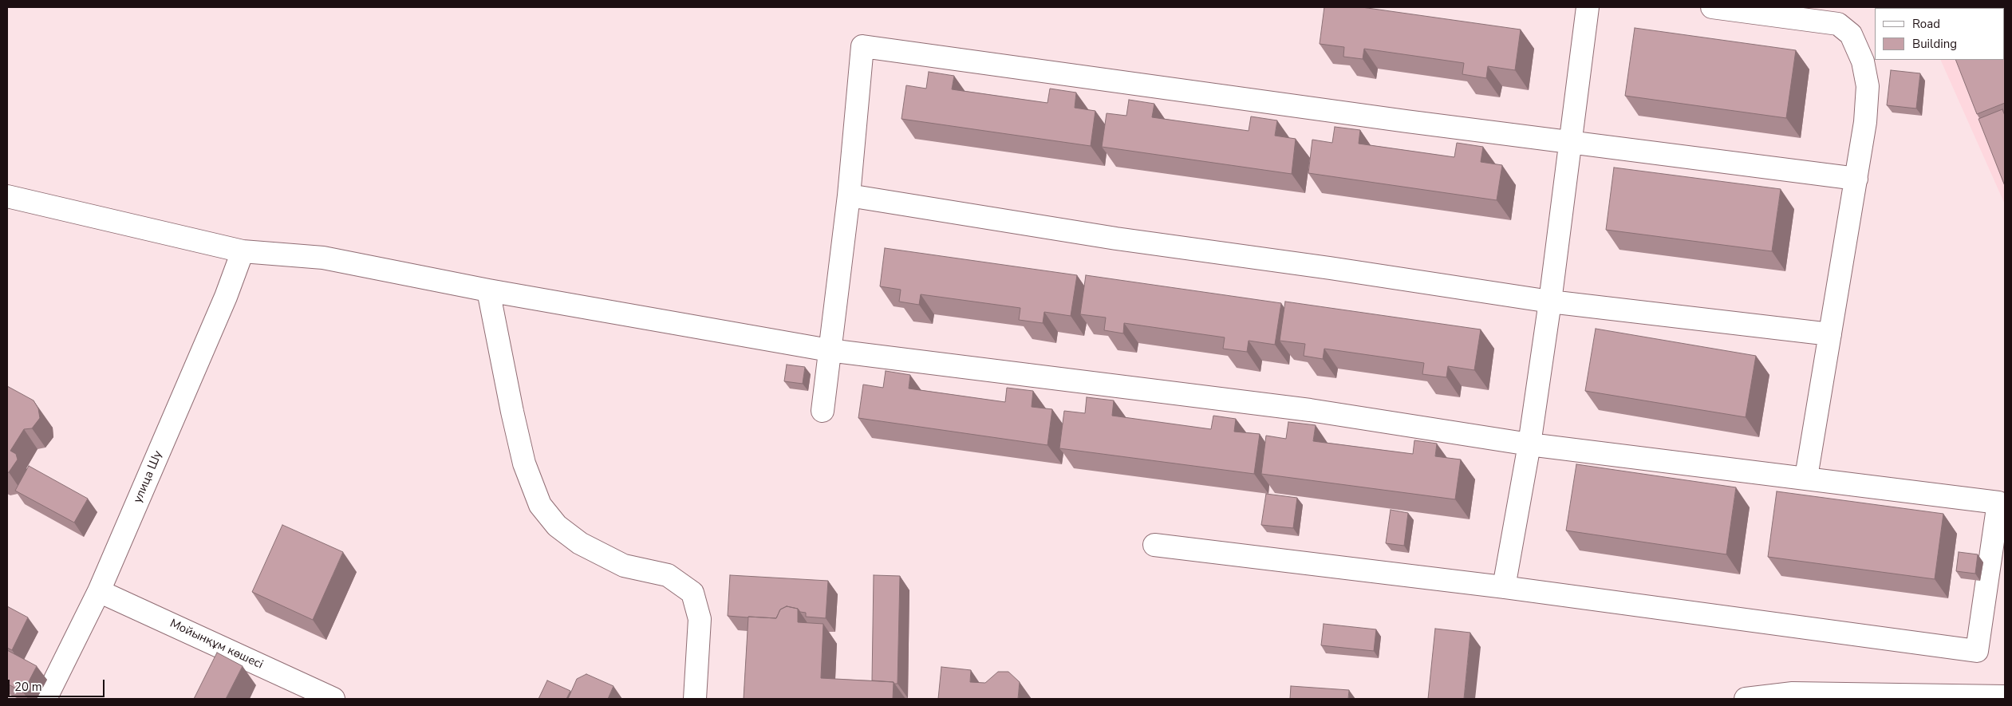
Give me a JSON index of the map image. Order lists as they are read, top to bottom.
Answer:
{
  "streets": {
    "street": ["улица Шу", "Мойынқұм көшесі"]
  },
  "crossings": [
    ["улица Шу", "Мойынқұм көшесі"]
  ],
  "legend": ["Road", "Building"],
  "scale_bar": "20 m"
}
